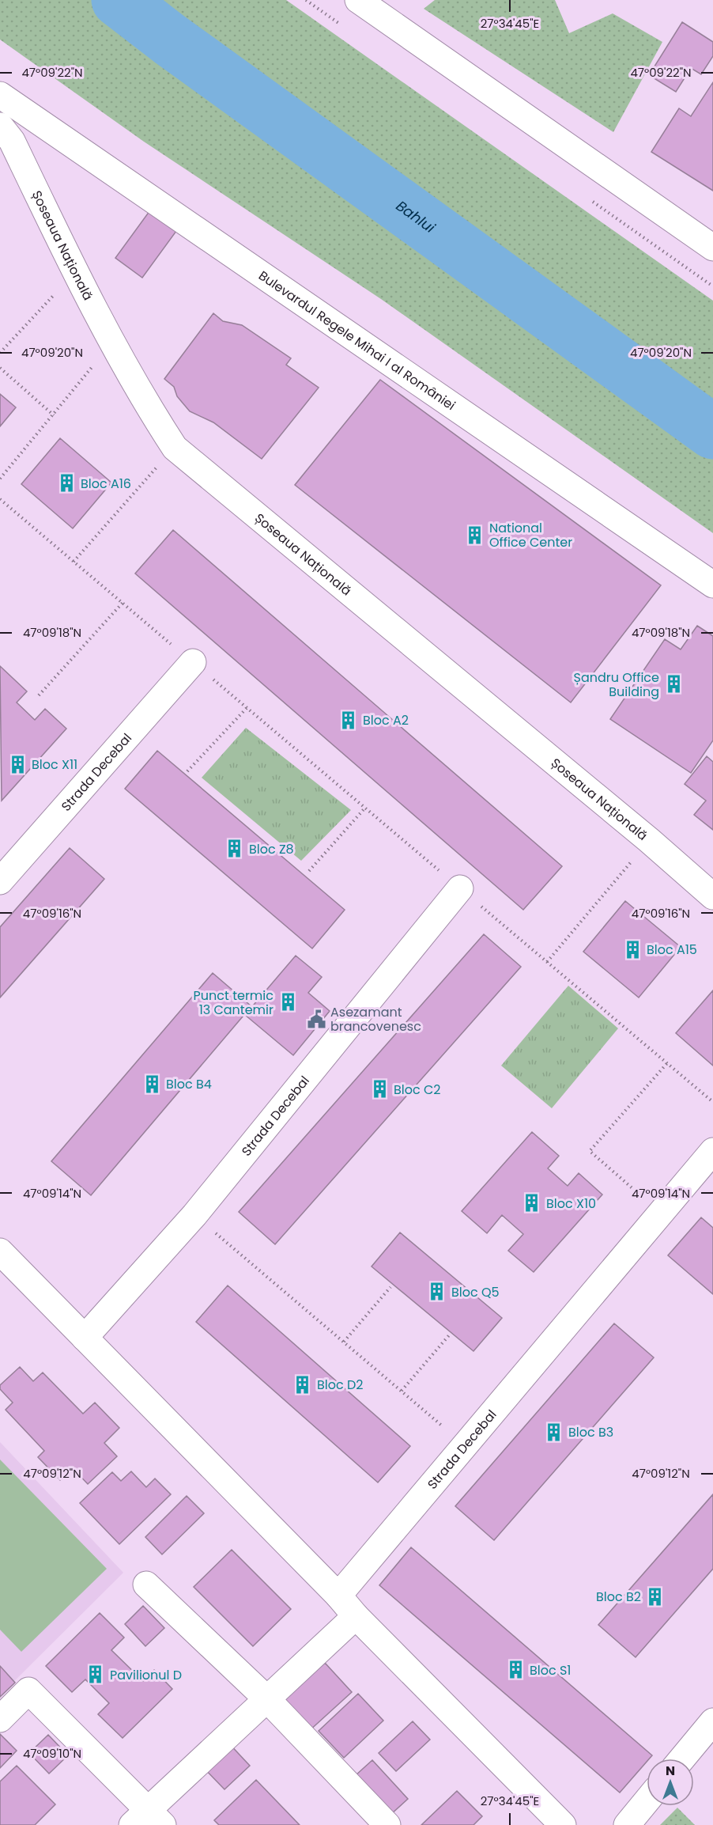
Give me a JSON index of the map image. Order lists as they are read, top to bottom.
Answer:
{
  "streets": {
    "street": ["Șoseaua Națională", "Bulevardul Regele Mihai I al României", "Strada Decebal"]
  },
  "water": ["Bahlui"],
  "places": {
    "building": [
      "Bloc A16",
      "National Office Center",
      "Șandru Office Building",
      "Bloc A2",
      "Bloc X11",
      "Bloc Z8",
      "Bloc A15",
      "Punct termic 13 Cantemir",
      "Bloc B4",
      "Bloc C2",
      "Bloc X10",
      "Bloc Q5",
      "Bloc D2",
      "Bloc B3",
      "Bloc B2",
      "Bloc S1",
      "Pavilionul D"
    ],
    "public building": ["Asezamant brancovenesc"]
  },
  "north": "top",
  "coordinates": [
    "27°34'45\"E",
    "47°09'22\"N",
    "47°09'20\"N",
    "47°09'18\"N",
    "47°09'16\"N",
    "47°09'14\"N",
    "47°09'12\"N",
    "47°09'10\"N"
  ]
}
